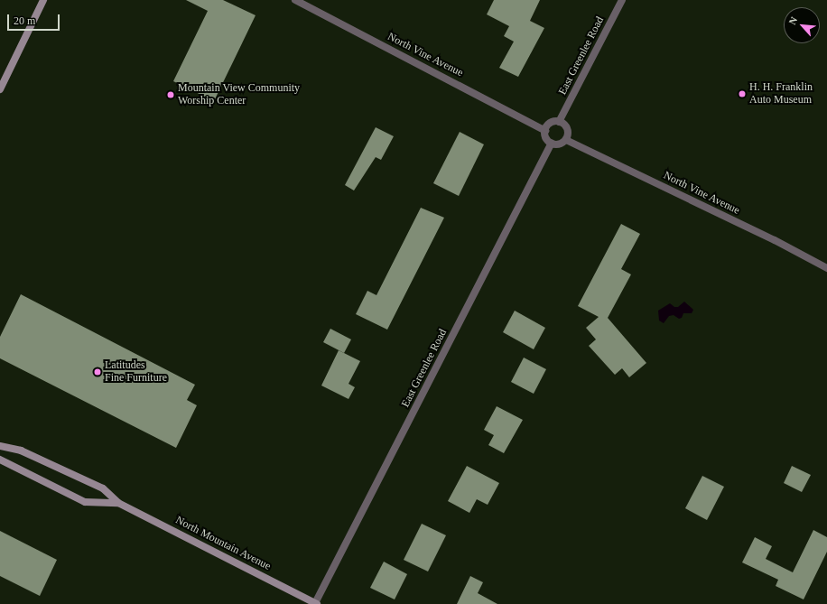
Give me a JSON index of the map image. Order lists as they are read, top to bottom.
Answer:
{
  "streets": {
    "street": ["North Vine Avenue", "East Greenlee Road", "North Mountain Avenue"]
  },
  "crossings": [
    ["North Vine Avenue", "East Greenlee Road"],
    ["East Greenlee Road", "North Mountain Avenue"]
  ],
  "places": ["H. H. Franklin Auto Museum", "Mountain View Community Worship Center", "Latitudes Fine Furniture"],
  "scale_bar": "20 m",
  "north": "top left"
}
